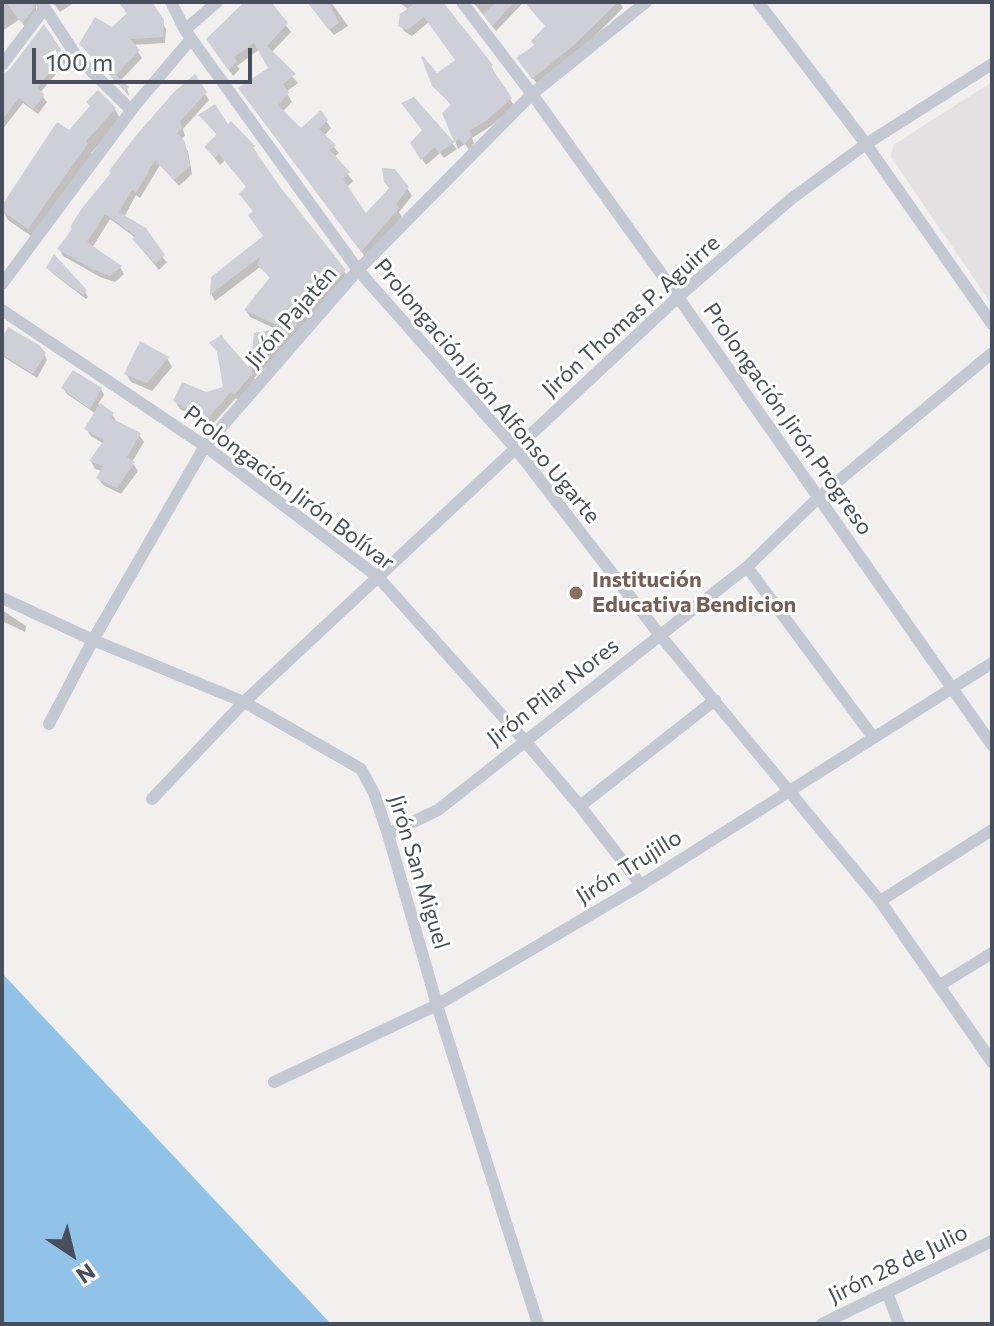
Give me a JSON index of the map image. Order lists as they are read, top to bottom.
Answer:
{
  "streets": {
    "street": [
      "Jirón Thomas P. Aguirre",
      "Jirón Pajatén",
      "Prolongación Jirón Alfonso Ugarte",
      "Prolongación Jirón Progreso",
      "Prolongación Jirón Bolívar",
      "Jirón Pilar Nores",
      "Jirón Trujillo",
      "Jirón San Miguel",
      "Jirón 28 de Julio"
    ]
  },
  "crossings": [
    ["Jirón Thomas P. Aguirre", "Prolongación Jirón Alfonso Ugarte"],
    ["Jirón Thomas P. Aguirre", "Prolongación Jirón Progreso"],
    ["Jirón Thomas P. Aguirre", "Prolongación Jirón Bolívar"],
    ["Jirón Thomas P. Aguirre", "Jirón San Miguel"],
    ["Jirón Pajatén", "Prolongación Jirón Alfonso Ugarte"],
    ["Jirón Pajatén", "Prolongación Jirón Progreso"],
    ["Jirón Pajatén", "Prolongación Jirón Bolívar"],
    ["Jirón Pajatén", "Jirón San Miguel"],
    ["Prolongación Jirón Alfonso Ugarte", "Jirón Pilar Nores"],
    ["Prolongación Jirón Alfonso Ugarte", "Jirón Trujillo"],
    ["Prolongación Jirón Progreso", "Jirón Pilar Nores"],
    ["Prolongación Jirón Progreso", "Jirón Trujillo"],
    ["Prolongación Jirón Bolívar", "Jirón Pilar Nores"],
    ["Prolongación Jirón Bolívar", "Jirón Trujillo"],
    ["Jirón Pilar Nores", "Jirón San Miguel"],
    ["Jirón Trujillo", "Jirón San Miguel"]
  ],
  "places": ["Institución Educativa Bendicion"],
  "scale_bar": "100 m",
  "north": "bottom right"
}
